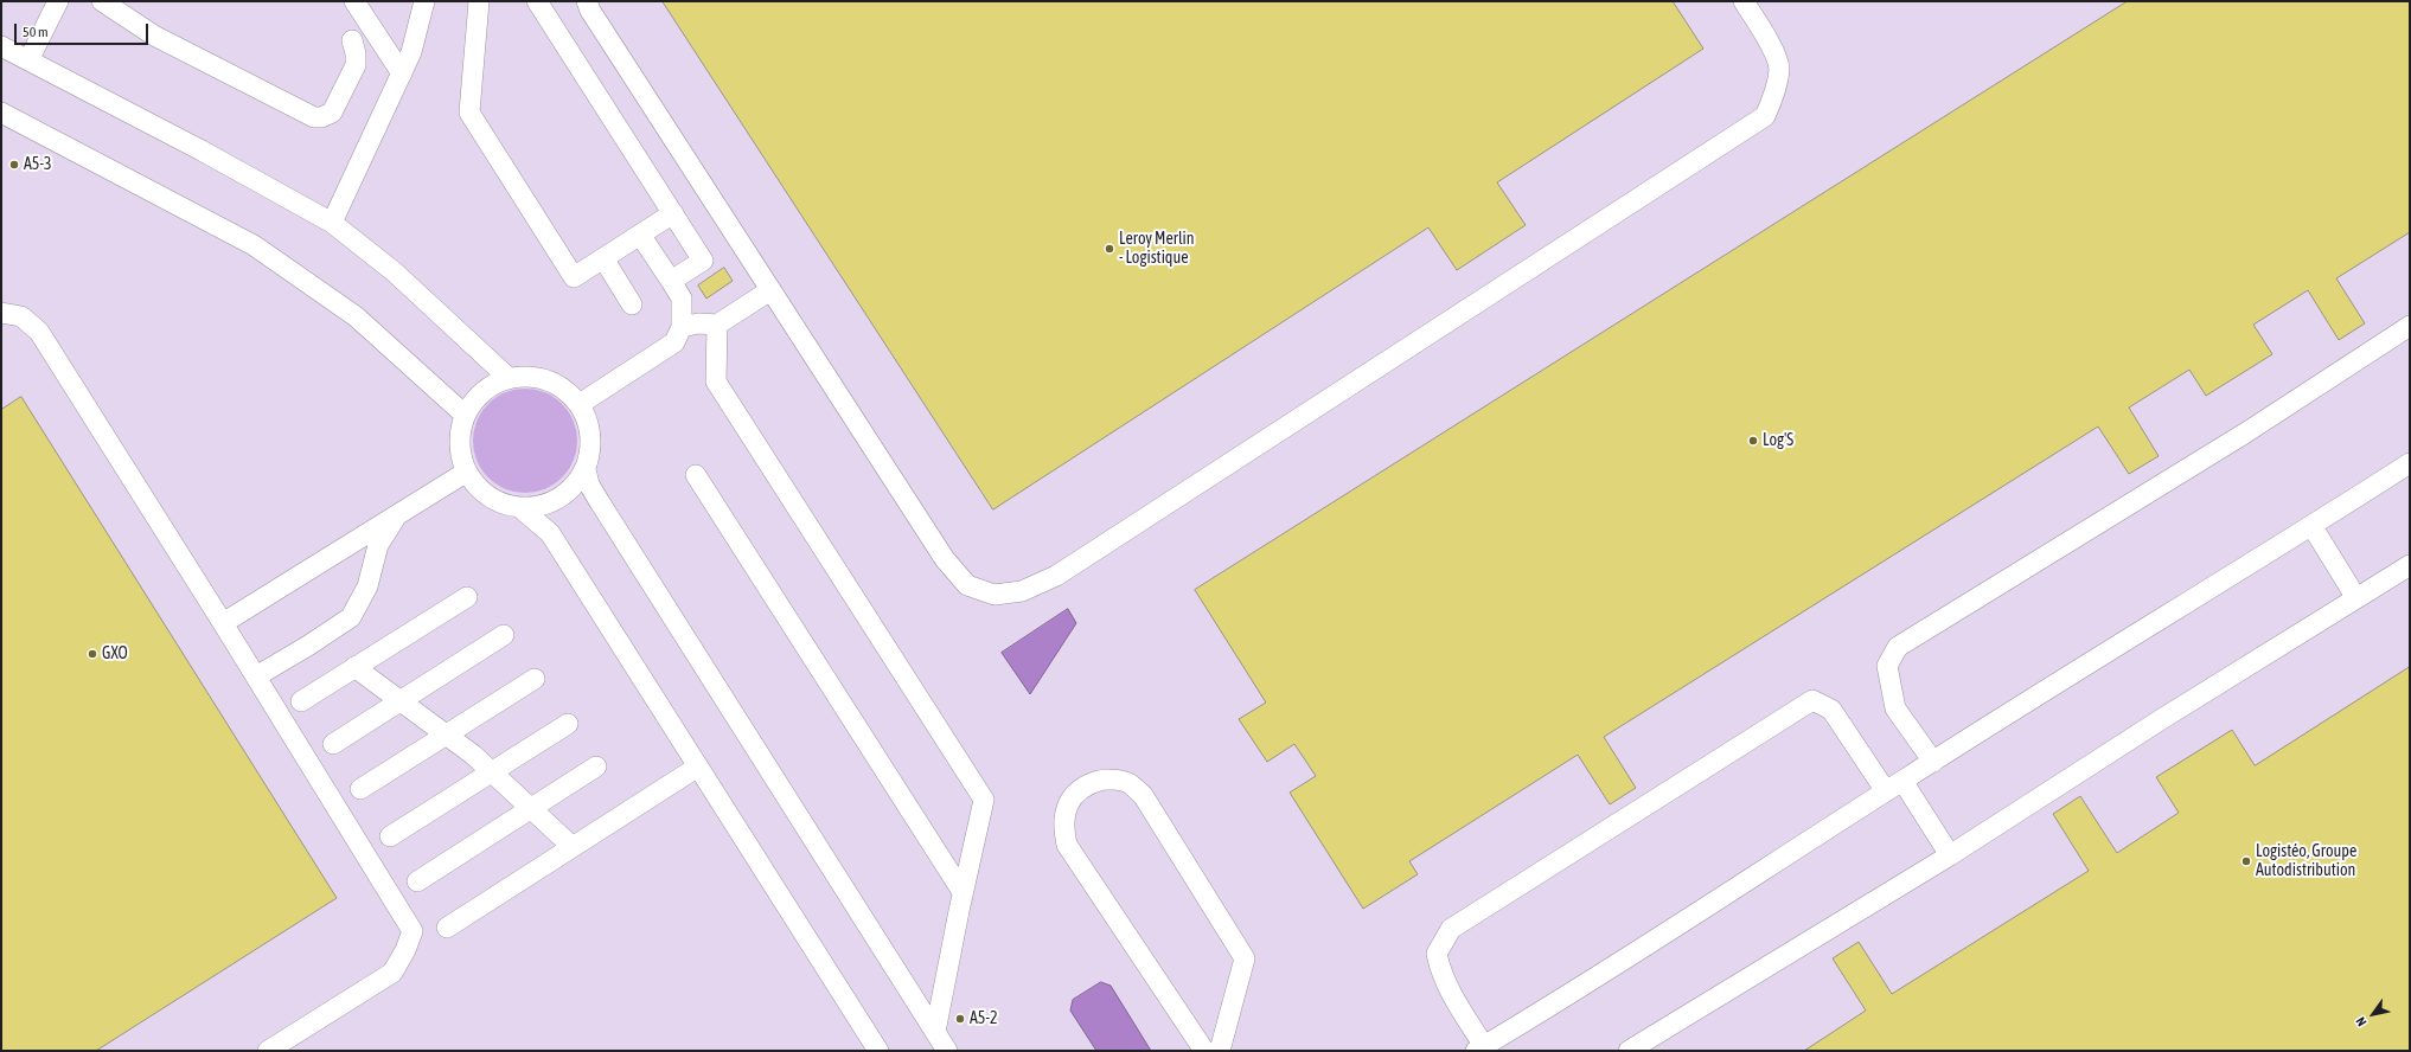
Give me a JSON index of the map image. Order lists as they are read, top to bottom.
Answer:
{
  "places": [
    "A5-3",
    "Leroy Merlin - Logistique",
    "Log'S",
    "GXO",
    "Logistéo, Groupe Autodistribution",
    "A5-2"
  ],
  "scale_bar": "50 m",
  "north": "bottom left"
}
